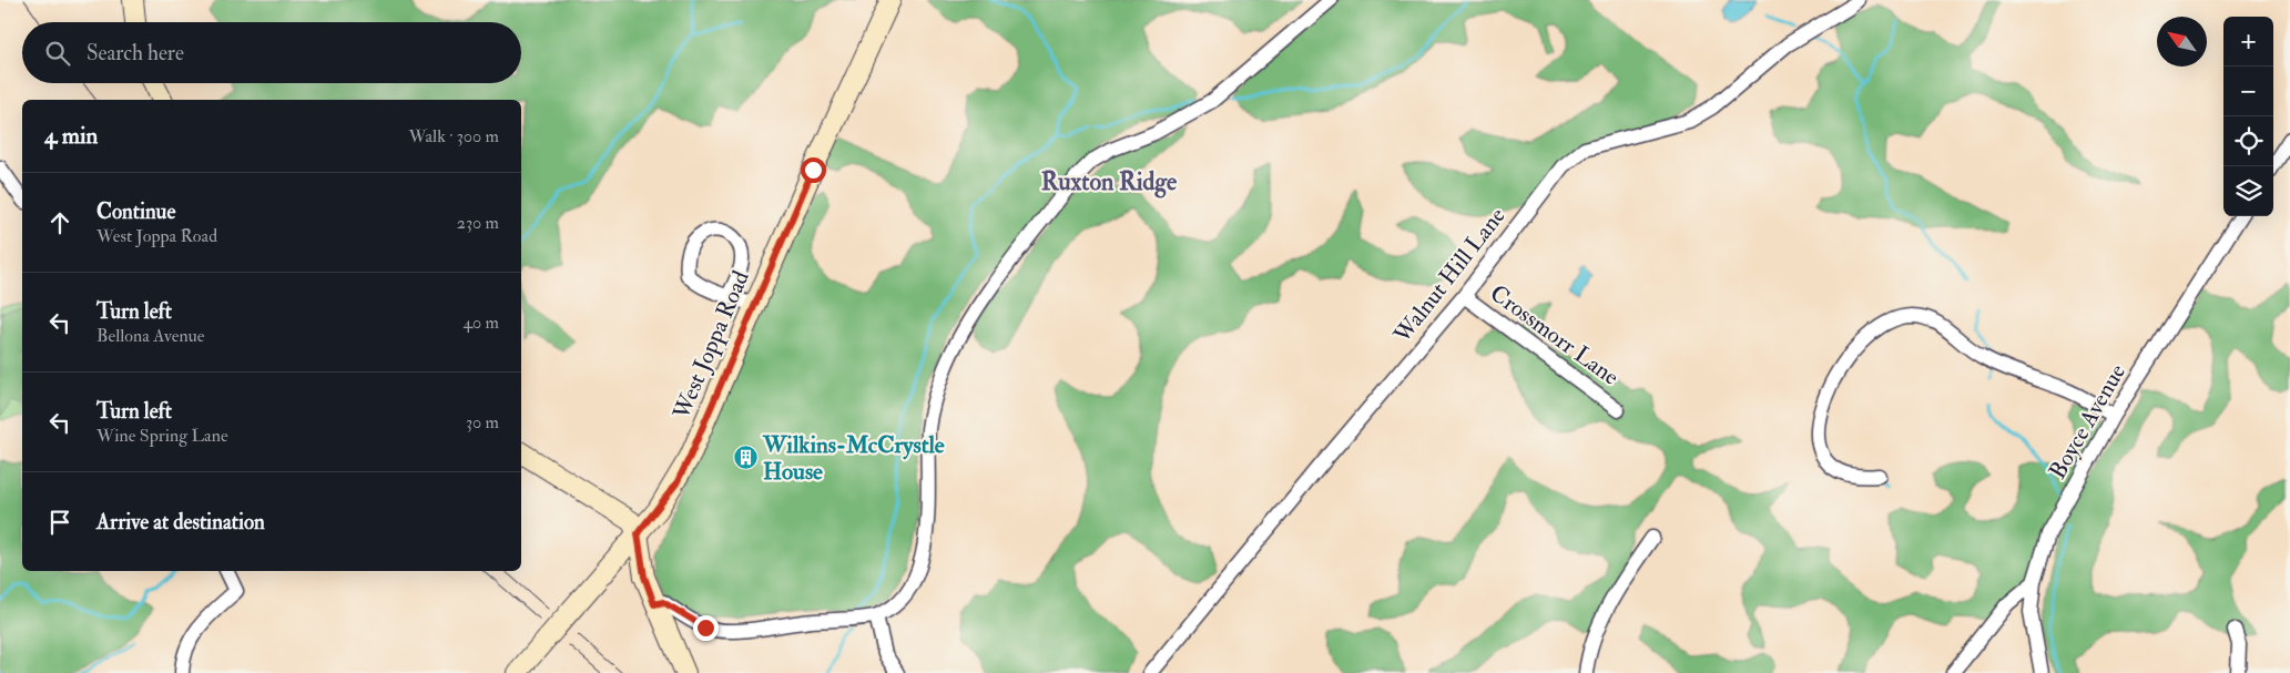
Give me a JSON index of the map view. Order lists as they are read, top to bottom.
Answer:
{
  "streets": {
    "street": [
      "Walnut Hill Lane",
      "Crossmorr Lane",
      "West Joppa Road",
      "Boyce Avenue"
    ]
  },
  "crossings": [
    ["Walnut Hill Lane", "Crossmorr Lane"]
  ],
  "districts": ["Ruxton Ridge"],
  "places": {
    "building": ["Wilkins-McCrystle House"]
  },
  "north": "top left",
  "page": {
    "map_buttons": ["+", "−"],
    "search": "Search here",
    "heading": ["4 min", "Walk · 300 m"],
    "list": [
      ["Continue", "West Joppa Road", "230 m"],
      ["Turn left", "Bellona Avenue", "40 m"],
      ["Turn left", "Wine Spring Lane", "30 m"],
      "Arrive at destination"
    ]
  }
}
